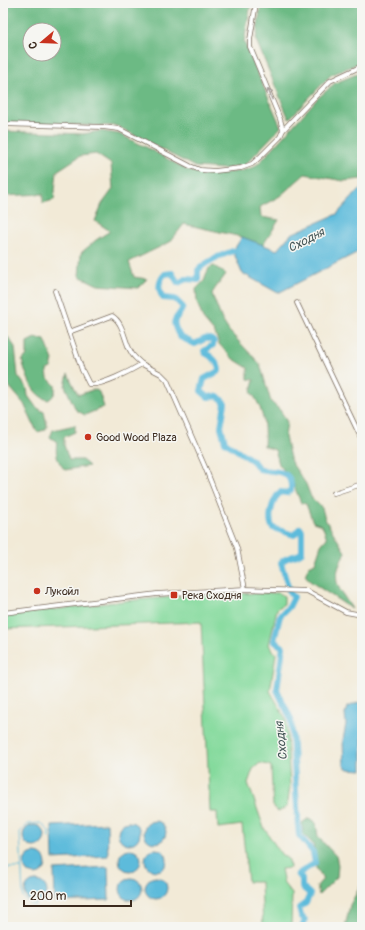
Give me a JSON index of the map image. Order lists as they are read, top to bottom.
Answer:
{
  "water": ["Сходня"],
  "places": {
    "other": ["Good Wood Plaza", "Лукойл"],
    "transit": ["Река Сходня"]
  },
  "scale_bar": "200 m",
  "north": "left"
}
